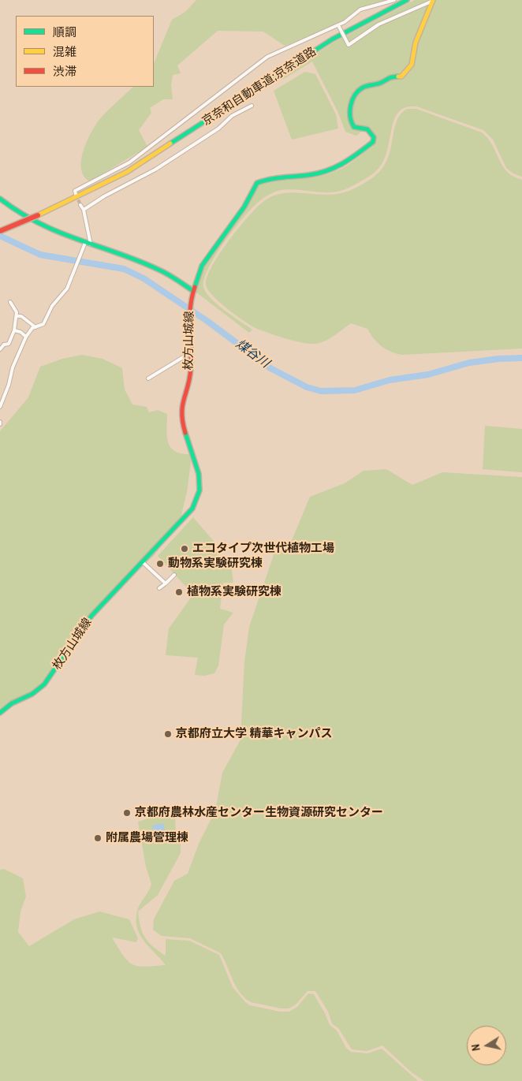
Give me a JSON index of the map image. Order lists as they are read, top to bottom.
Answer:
{
  "streets": {
    "main road": ["京奈和自動車道;京奈道路", "枚方山城線"]
  },
  "water": ["煤谷川"],
  "places": [
    "エコタイプ次世代植物工場",
    "動物系実験研究棟",
    "植物系実験研究棟",
    "京都府立大学 精華キャンパス",
    "京都府農林水産センター生物資源研究センター",
    "附属農場管理棟"
  ],
  "legend": ["順調", "混雑", "渋滞"],
  "north": "left"
}
